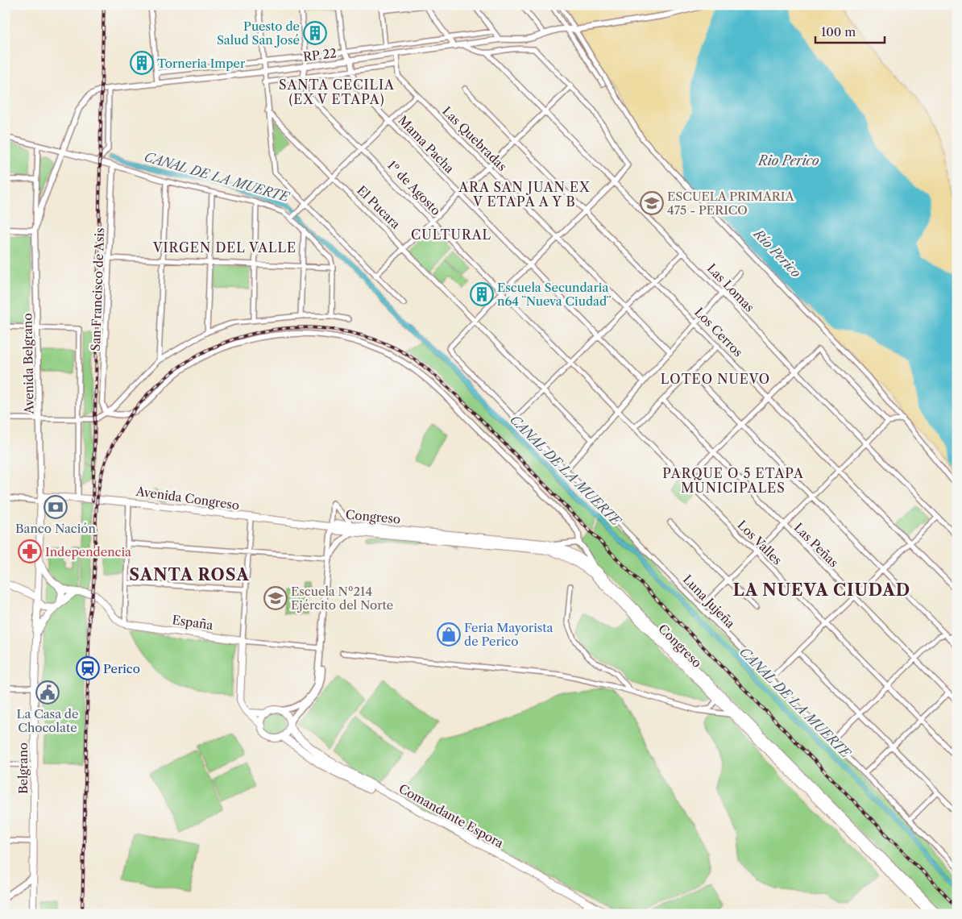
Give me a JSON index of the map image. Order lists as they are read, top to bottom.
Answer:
{
  "streets": {
    "main road": [
      "Avenida Congreso",
      "Congreso",
      "España",
      "Belgrano",
      "Comandante Espora"
    ],
    "street": [
      "RP 22",
      "Las Quebradas",
      "Mama Pacha",
      "1º de Agosto",
      "El Pucara",
      "Las Lomas",
      "San Francisco de Asis",
      "Los Cerros",
      "Avenida Belgrano",
      "Los Valles",
      "Las Peñas",
      "Luna Jujeña"
    ]
  },
  "crossings": [
    ["RP 22", "Las Quebradas"],
    ["RP 22", "Mama Pacha"],
    ["RP 22", "1º de Agosto"],
    ["RP 22", "Avenida Belgrano"],
    ["1º de Agosto", "Los Valles"],
    ["El Pucara", "Luna Jujeña"],
    ["Avenida Belgrano", "Avenida Congreso"],
    ["Avenida Belgrano", "Belgrano"],
    ["Avenida Congreso", "Congreso"],
    ["Avenida Congreso", "Belgrano"]
  ],
  "districts": [
    "SANTA CECILIA (EX V ETAPA)",
    "ARA SAN JUAN EX V ETAPA A Y B",
    "CULTURAL",
    "VIRGEN DEL VALLE",
    "LOTEO NUEVO",
    "PARQUE O 5 ETAPA MUNICIPALES",
    "SANTA ROSA",
    "LA NUEVA CIUDAD"
  ],
  "water": ["Rio Perico", "CANAL DE LA MUERTE", "Río Perico"],
  "places": {
    "building": ["Puesto de Salud San José", "Torneria Imper", "Escuela Secundaria n64 ¨Nueva Ciudad¨"],
    "school or university": ["ESCUELA PRIMARIA 475 - PERICO", "Escuela Nº214 Ejército del Norte"],
    "bank": ["Banco Nación"],
    "pharmacy": ["Independencia"],
    "shop": ["Feria Mayorista de Perico"],
    "station": ["Perico"],
    "public building": ["La Casa de Chocolate"]
  },
  "scale_bar": "100 m"
}
